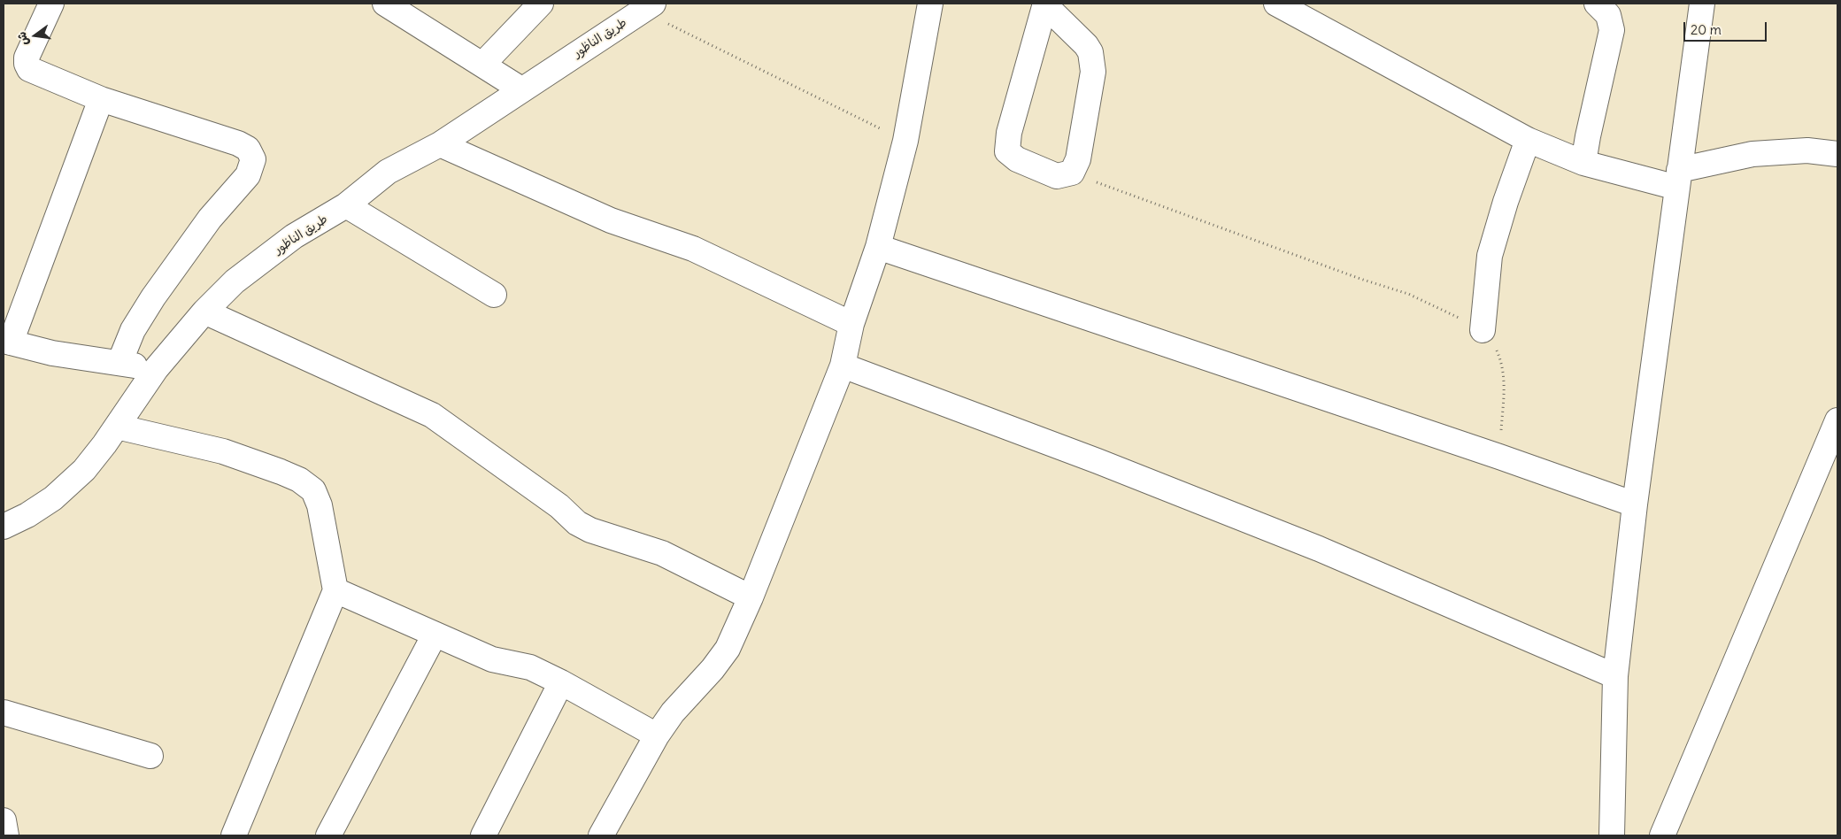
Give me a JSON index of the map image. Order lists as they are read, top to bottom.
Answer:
{
  "streets": {
    "street": ["طريق الناظور"]
  },
  "scale_bar": "20 m",
  "north": "left"
}
